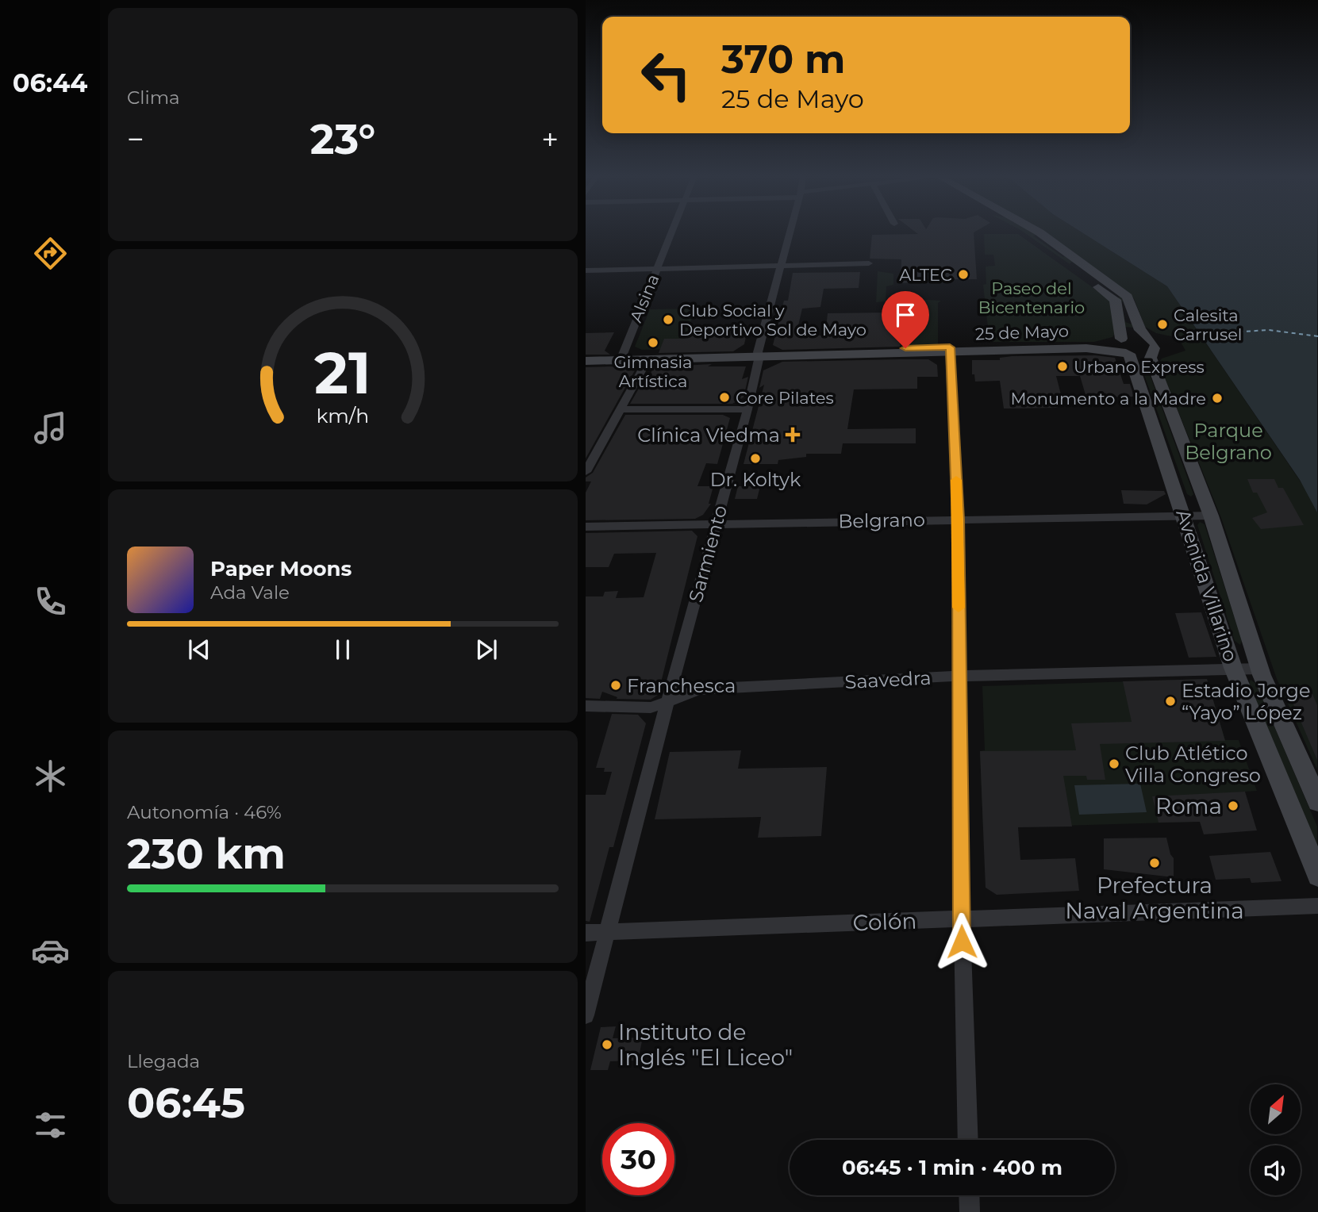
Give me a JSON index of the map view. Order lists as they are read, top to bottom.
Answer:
{
  "streets": {
    "main road": ["25 de Mayo", "Avenida Villarino"],
    "street": [
      "Alsina",
      "Belgrano",
      "Sarmiento",
      "Saavedra",
      "Colón"
    ]
  },
  "crossings": [
    ["Alsina", "25 de Mayo"],
    ["25 de Mayo", "Sarmiento"],
    ["25 de Mayo", "Avenida Villarino"],
    ["Belgrano", "Sarmiento"],
    ["Belgrano", "Avenida Villarino"],
    ["Sarmiento", "Saavedra"],
    ["Sarmiento", "Colón"],
    ["Avenida Villarino", "Saavedra"]
  ],
  "parks": ["Paseo del Bicentenario", "Parque Belgrano"],
  "places": {
    "other": [
      "ALTEC",
      "Club Social y Deportivo Sol de Mayo",
      "Calesita Carrusel",
      "Gimnasia Artística",
      "Urbano Express",
      "Core Pilates",
      "Monumento a la Madre",
      "Dr. Koltyk",
      "Franchesca",
      "Estadio Jorge “Yayo” López",
      "Club Atlético Villa Congreso",
      "Roma",
      "Prefectura Naval Argentina",
      "Instituto de Inglés \"El Liceo\""
    ],
    "health": ["Clínica Viedma"]
  },
  "north": "top right",
  "page": {
    "tabs": "06:44",
    "tile": [
      "Clima",
      ["Autonomía · 46%", "230 km"],
      ["Llegada", "06:45"]
    ],
    "turn": ["370 m", "25 de Mayo"],
    "heat": ["−", "23°", "+"],
    "song": ["Paper Moons", "Ada Vale"],
    "limit": "30",
    "trip": "06:45 · 1 min · 400 m",
    "gauge": ["21", "km/h"]
  }
}
